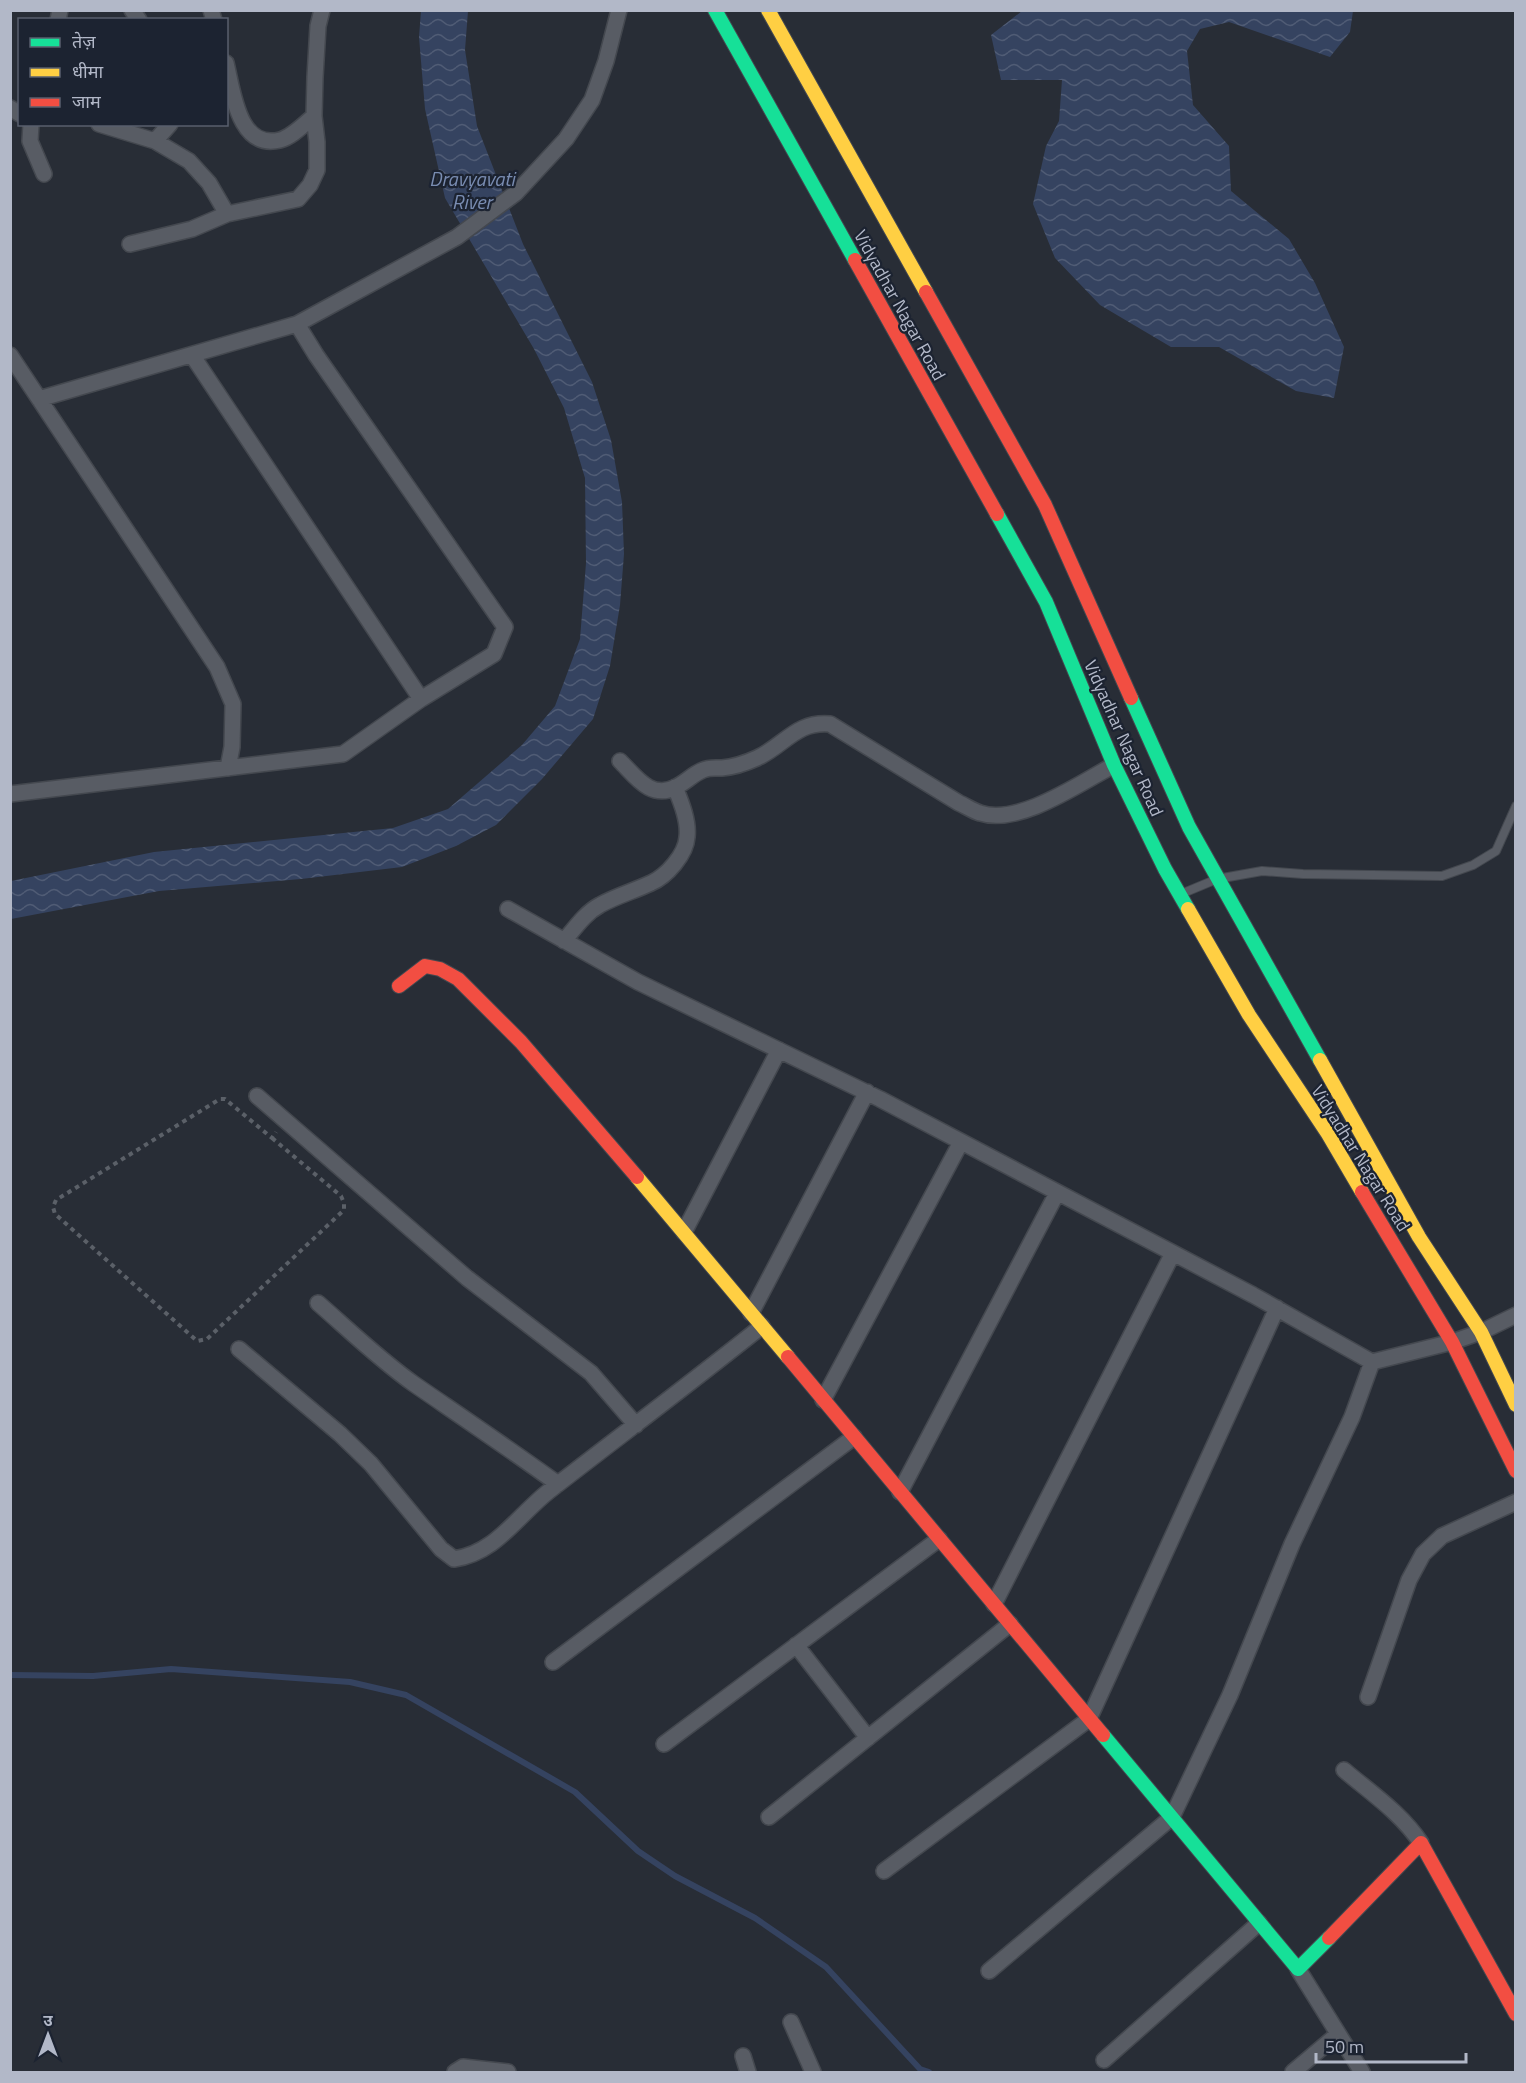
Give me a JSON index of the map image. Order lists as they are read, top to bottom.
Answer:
{
  "streets": {
    "main road": ["Vidyadhar Nagar Road"]
  },
  "water": ["Dravyavati River"],
  "legend": ["तेज़", "धीमा", "जाम"],
  "scale_bar": "50 m",
  "north": "top"
}
